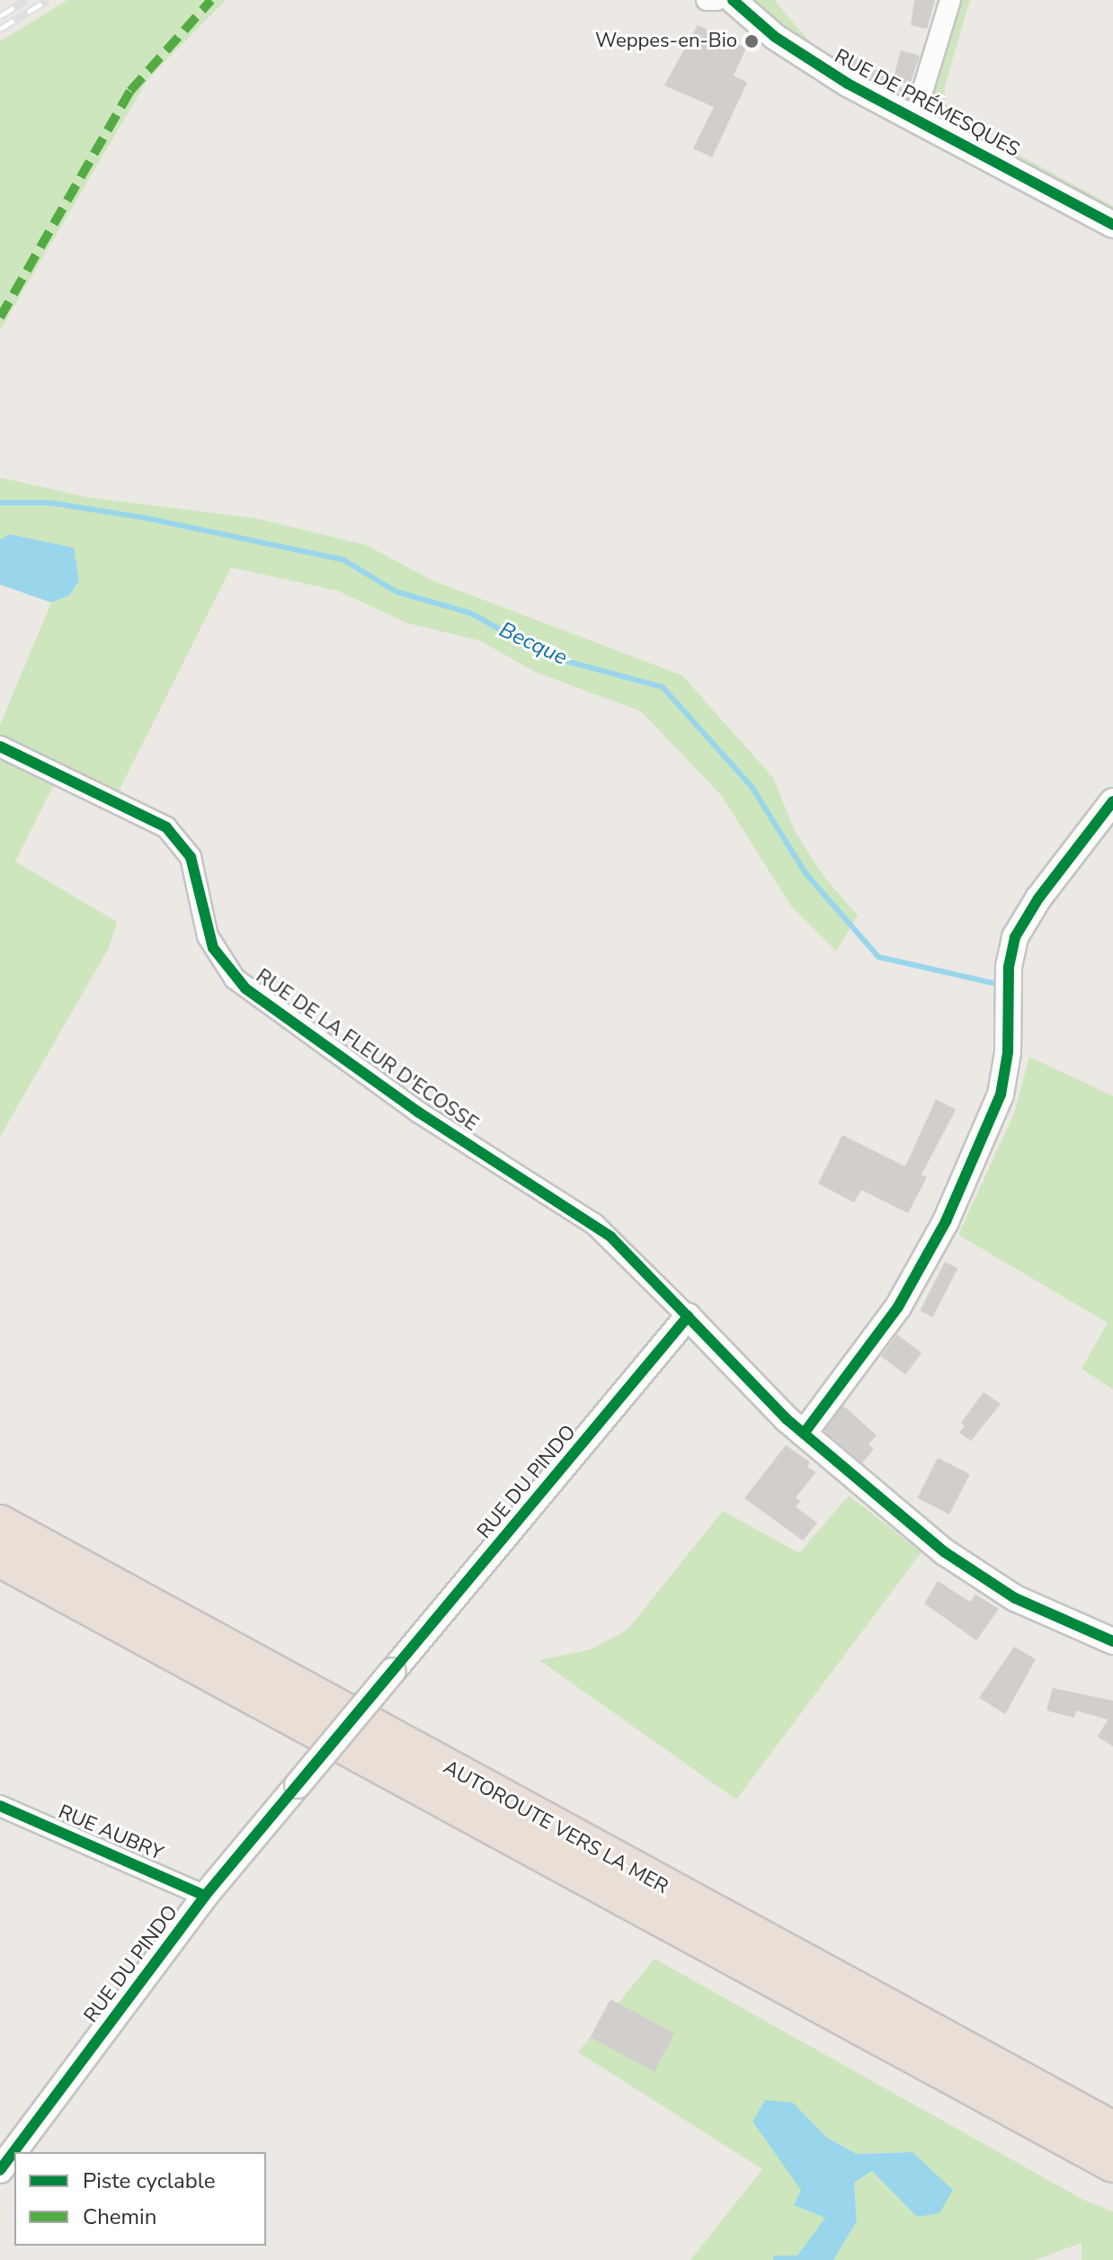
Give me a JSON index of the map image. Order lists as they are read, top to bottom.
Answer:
{
  "streets": {
    "highway": ["AUTOROUTE VERS LA MER"],
    "street": [
      "RUE DE PRÉMESQUES",
      "RUE DE LA FLEUR D'ECOSSE",
      "RUE DU PINDO",
      "RUE AUBRY"
    ]
  },
  "crossings": [
    ["RUE DE LA FLEUR D'ECOSSE", "RUE DU PINDO"],
    ["RUE DU PINDO", "RUE AUBRY"]
  ],
  "water": ["Becque"],
  "places": ["Weppes-en-Bio"],
  "legend": ["Piste cyclable", "Chemin"]
}
